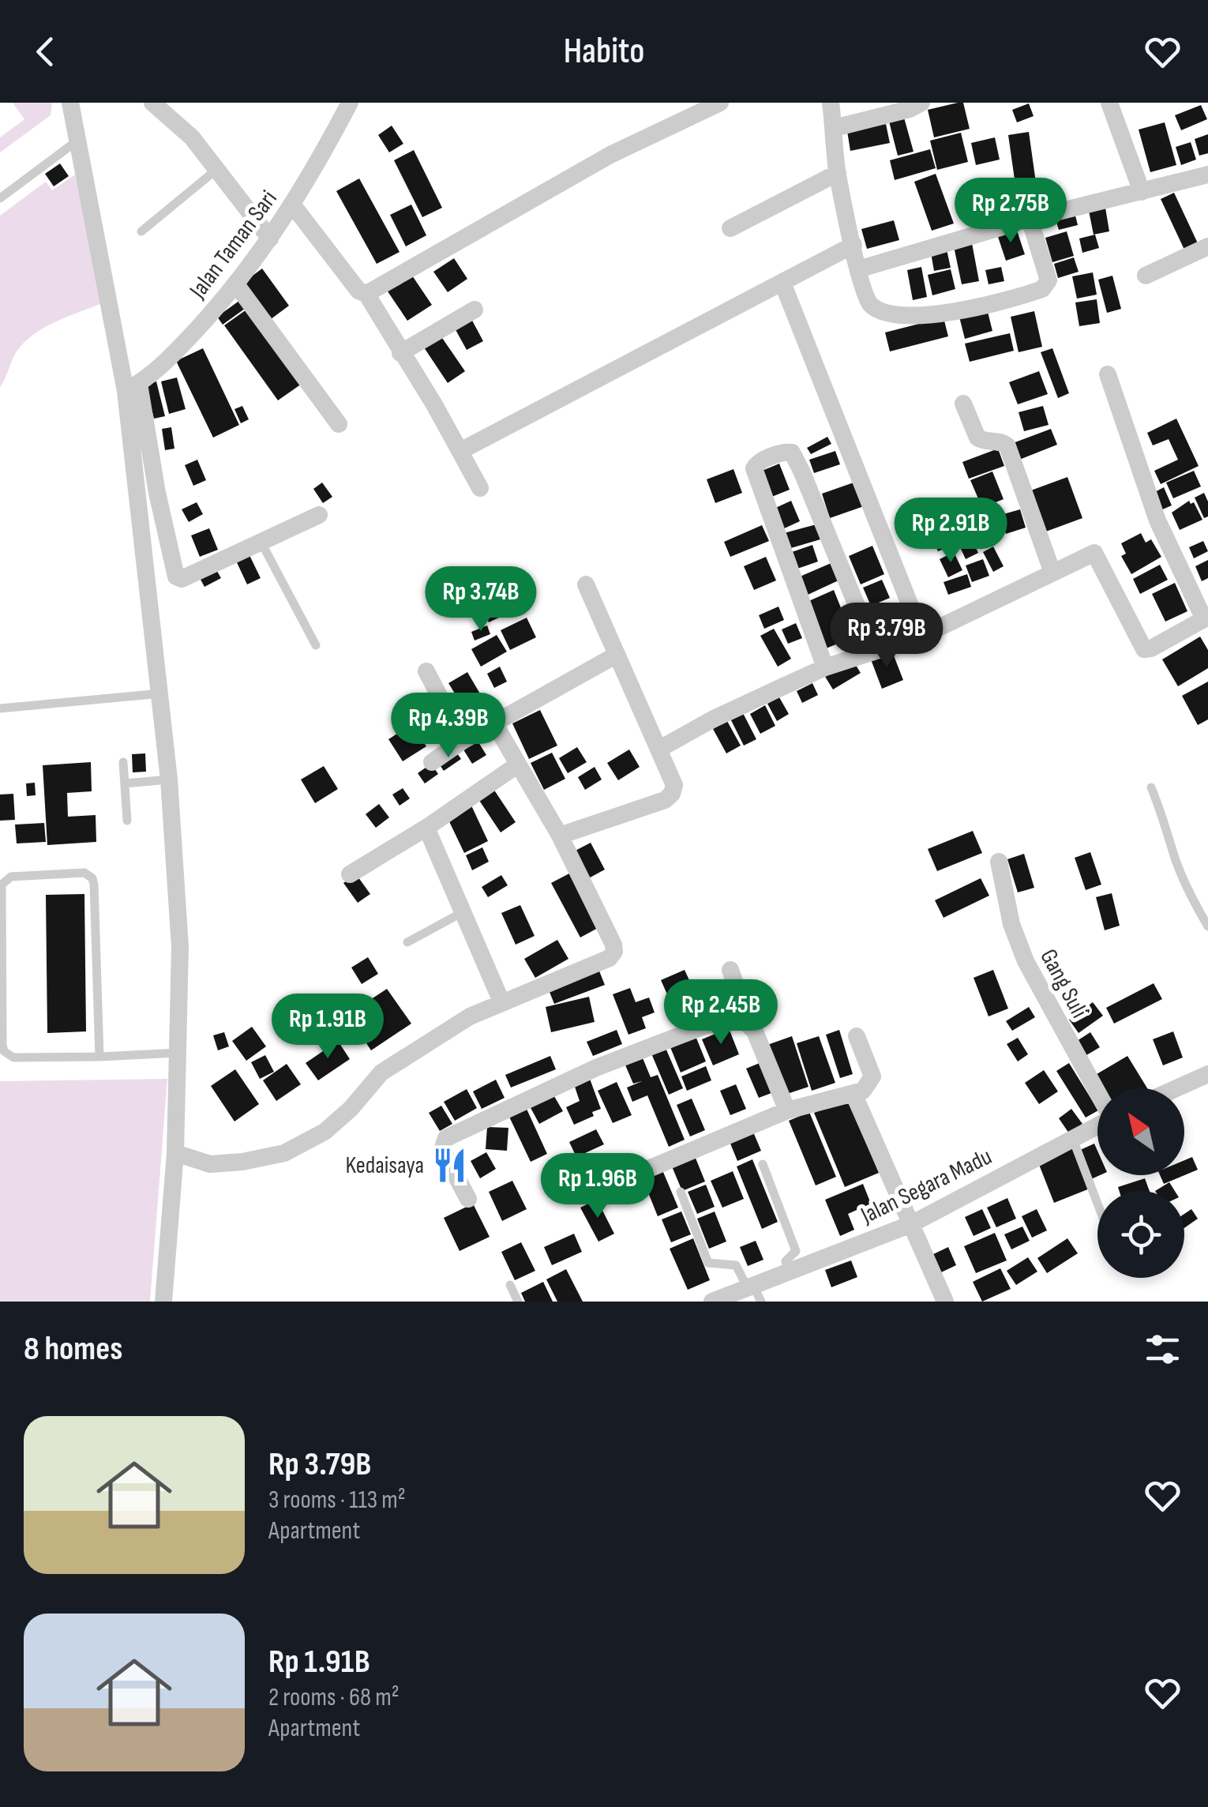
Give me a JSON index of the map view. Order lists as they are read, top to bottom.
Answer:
{
  "streets": {
    "street": ["Jalan Taman Sari", "Gang Suli", "Jalan Segara Madu"]
  },
  "places": {
    "restaurant": ["Kedaisaya"]
  },
  "north": "top left",
  "page": {
    "header": "Habito",
    "price": [
      "Rp 2.75B",
      "Rp 2.91B",
      "Rp 3.74B",
      "Rp 3.79B",
      "Rp 4.39B",
      "Rp 2.45B",
      "Rp 1.91B",
      "Rp 1.96B"
    ],
    "heading": "8 homes",
    "list": [
      {
        "name": "Rp 3.79B",
        "note": "3 rooms · 113 m² · Apartment"
      },
      {
        "name": "Rp 1.91B",
        "note": "2 rooms · 68 m² · Apartment"
      }
    ]
  }
}
